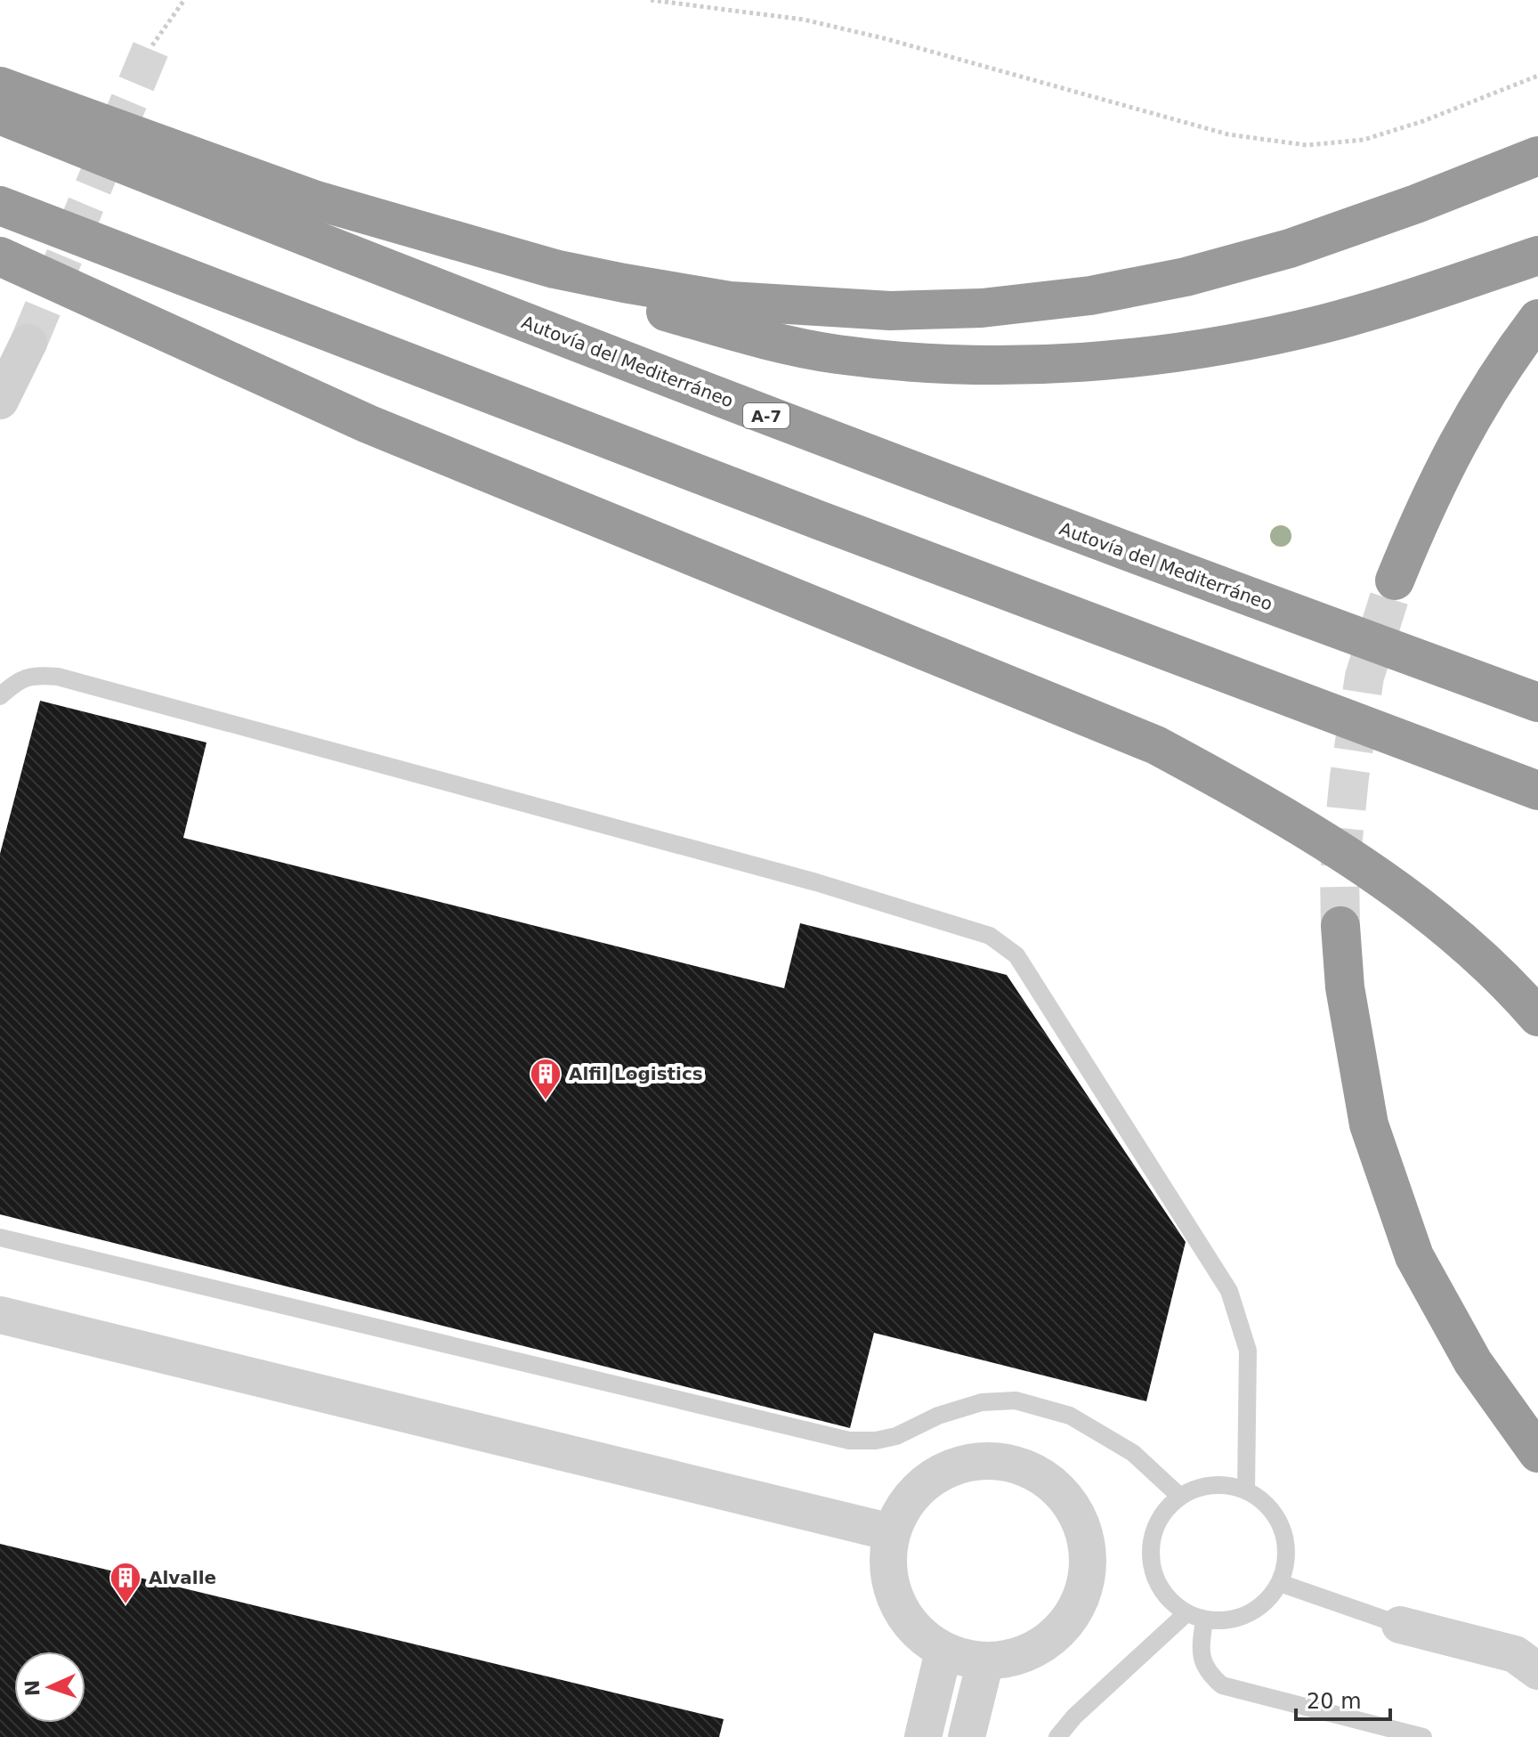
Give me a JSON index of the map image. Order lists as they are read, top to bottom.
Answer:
{
  "streets": {
    "highway": ["Autovía del Mediterráneo", "A-7"]
  },
  "places": {
    "building": ["Alfil Logistics", "Alvalle"]
  },
  "scale_bar": "20 m",
  "north": "left"
}
